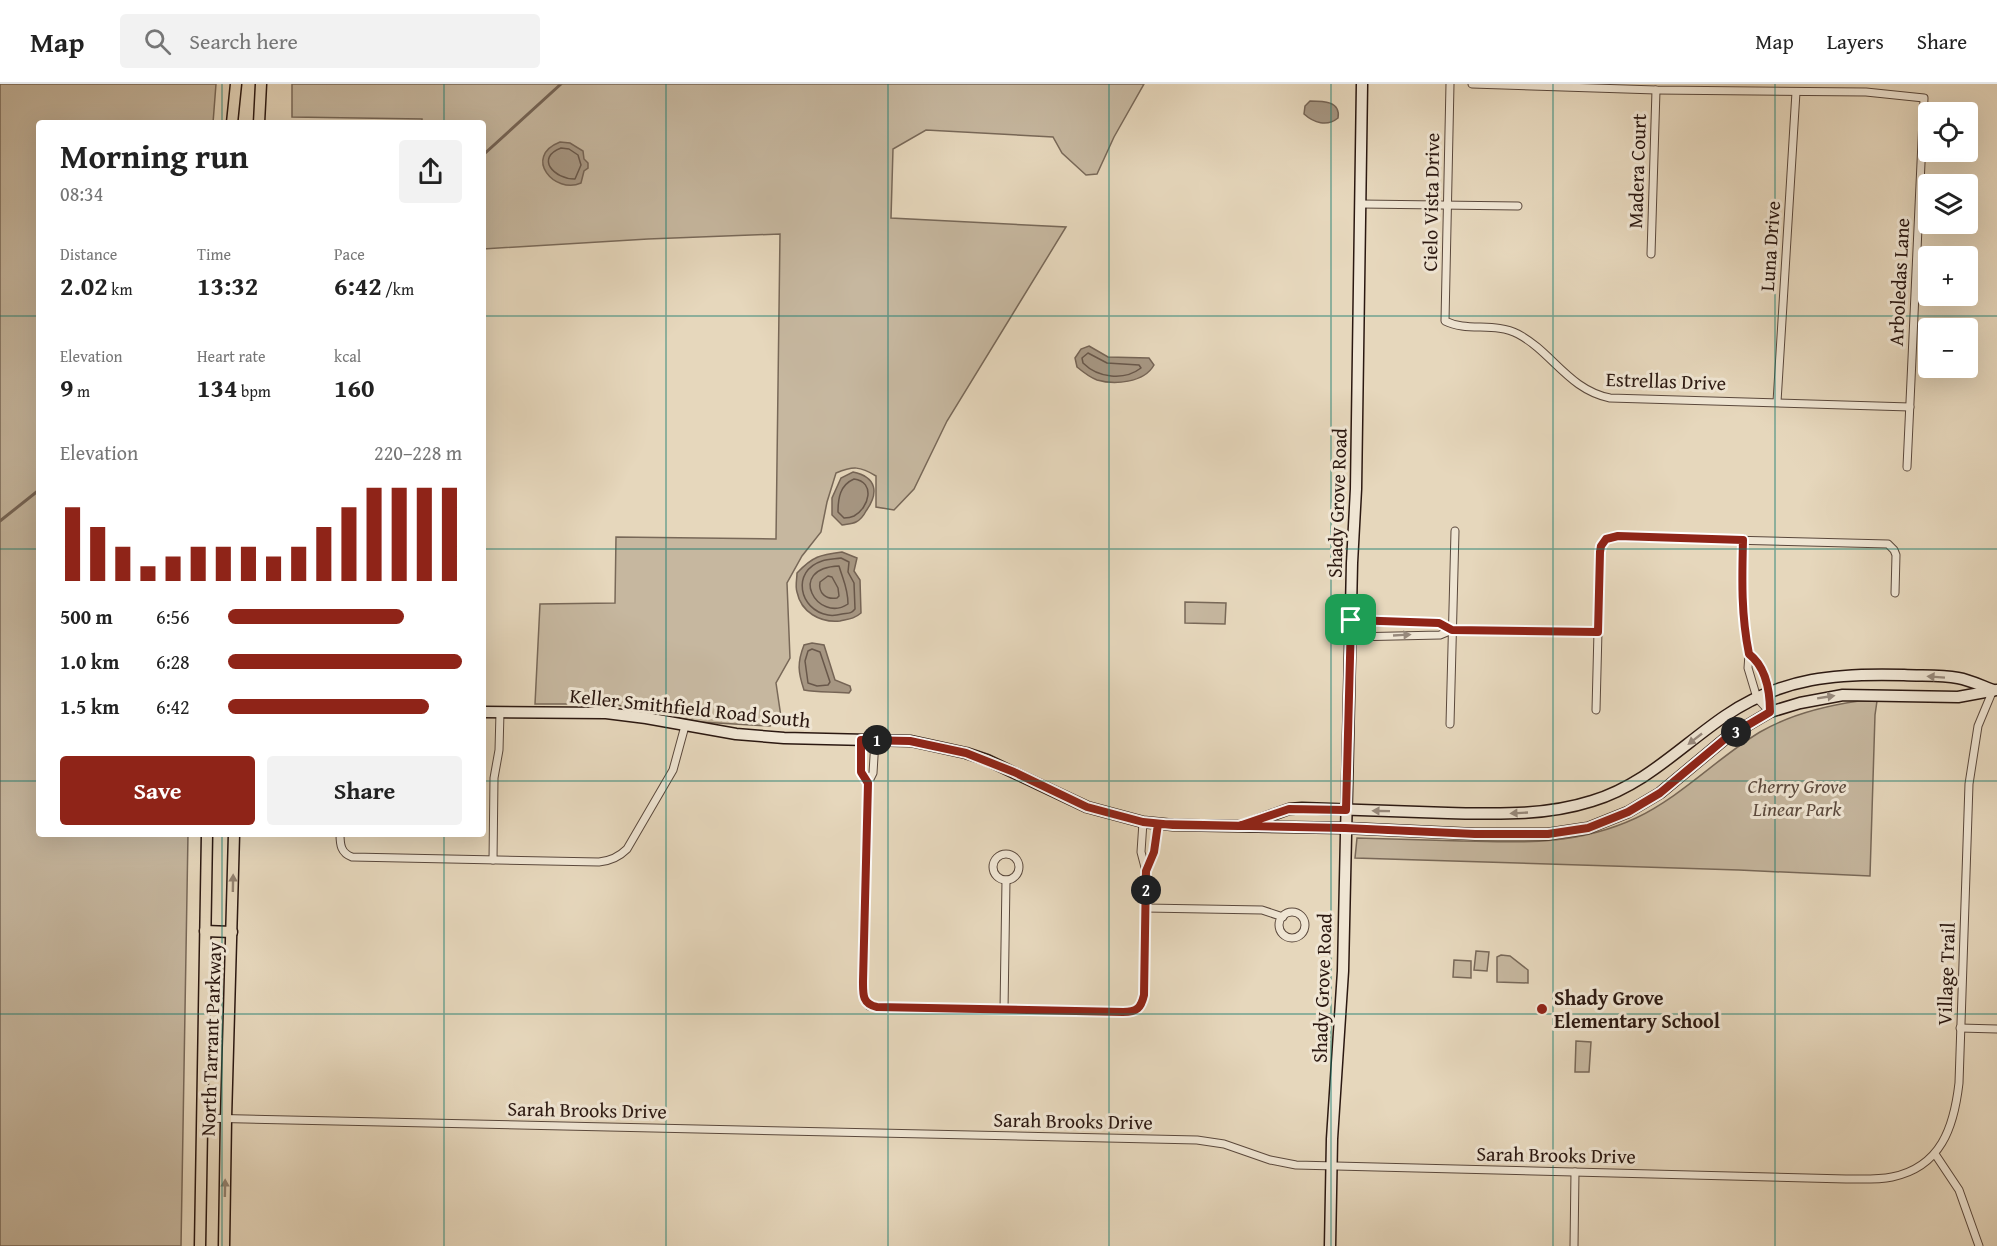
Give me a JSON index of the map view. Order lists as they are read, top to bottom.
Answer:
{
  "streets": {
    "main road": ["Shady Grove Road", "Keller Smithfield Road South", "North Tarrant Parkway"],
    "street": [
      "Madera Court",
      "Cielo Vista Drive",
      "Luna Drive",
      "Arboledas Lane",
      "Estrellas Drive",
      "Village Trail",
      "Sarah Brooks Drive"
    ]
  },
  "crossings": [
    ["Cielo Vista Drive", "Estrellas Drive"],
    ["Luna Drive", "Estrellas Drive"],
    ["Arboledas Lane", "Estrellas Drive"],
    ["Shady Grove Road", "Keller Smithfield Road South"],
    ["Shady Grove Road", "Sarah Brooks Drive"],
    ["Keller Smithfield Road South", "Village Trail"],
    ["Village Trail", "Sarah Brooks Drive"],
    ["North Tarrant Parkway", "Sarah Brooks Drive"]
  ],
  "parks": ["Cherry Grove Linear Park"],
  "places": ["Shady Grove Elementary School"],
  "page": {
    "header": "Map",
    "search": "Search here",
    "nav": ["Map", "Layers", "Share"],
    "map_buttons": ["+", "−"],
    "heading": ["Morning run", "08:34"],
    "stats": [
      ["Distance", "2.02 km"],
      ["Time", "13:32"],
      ["Pace", "6:42 /km"],
      ["Elevation", "9 m"],
      ["Heart rate", "134 bpm"],
      ["kcal", "160"]
    ],
    "chart": ["Elevation", "220–228 m"],
    "list": [
      {
        "name": "500 m",
        "note": "6:56"
      },
      {
        "name": "1.0 km",
        "note": "6:28"
      },
      {
        "name": "1.5 km",
        "note": "6:42"
      }
    ],
    "pins": ["3", "1", "2"],
    "buttons": ["Save", "Share"]
  }
}
